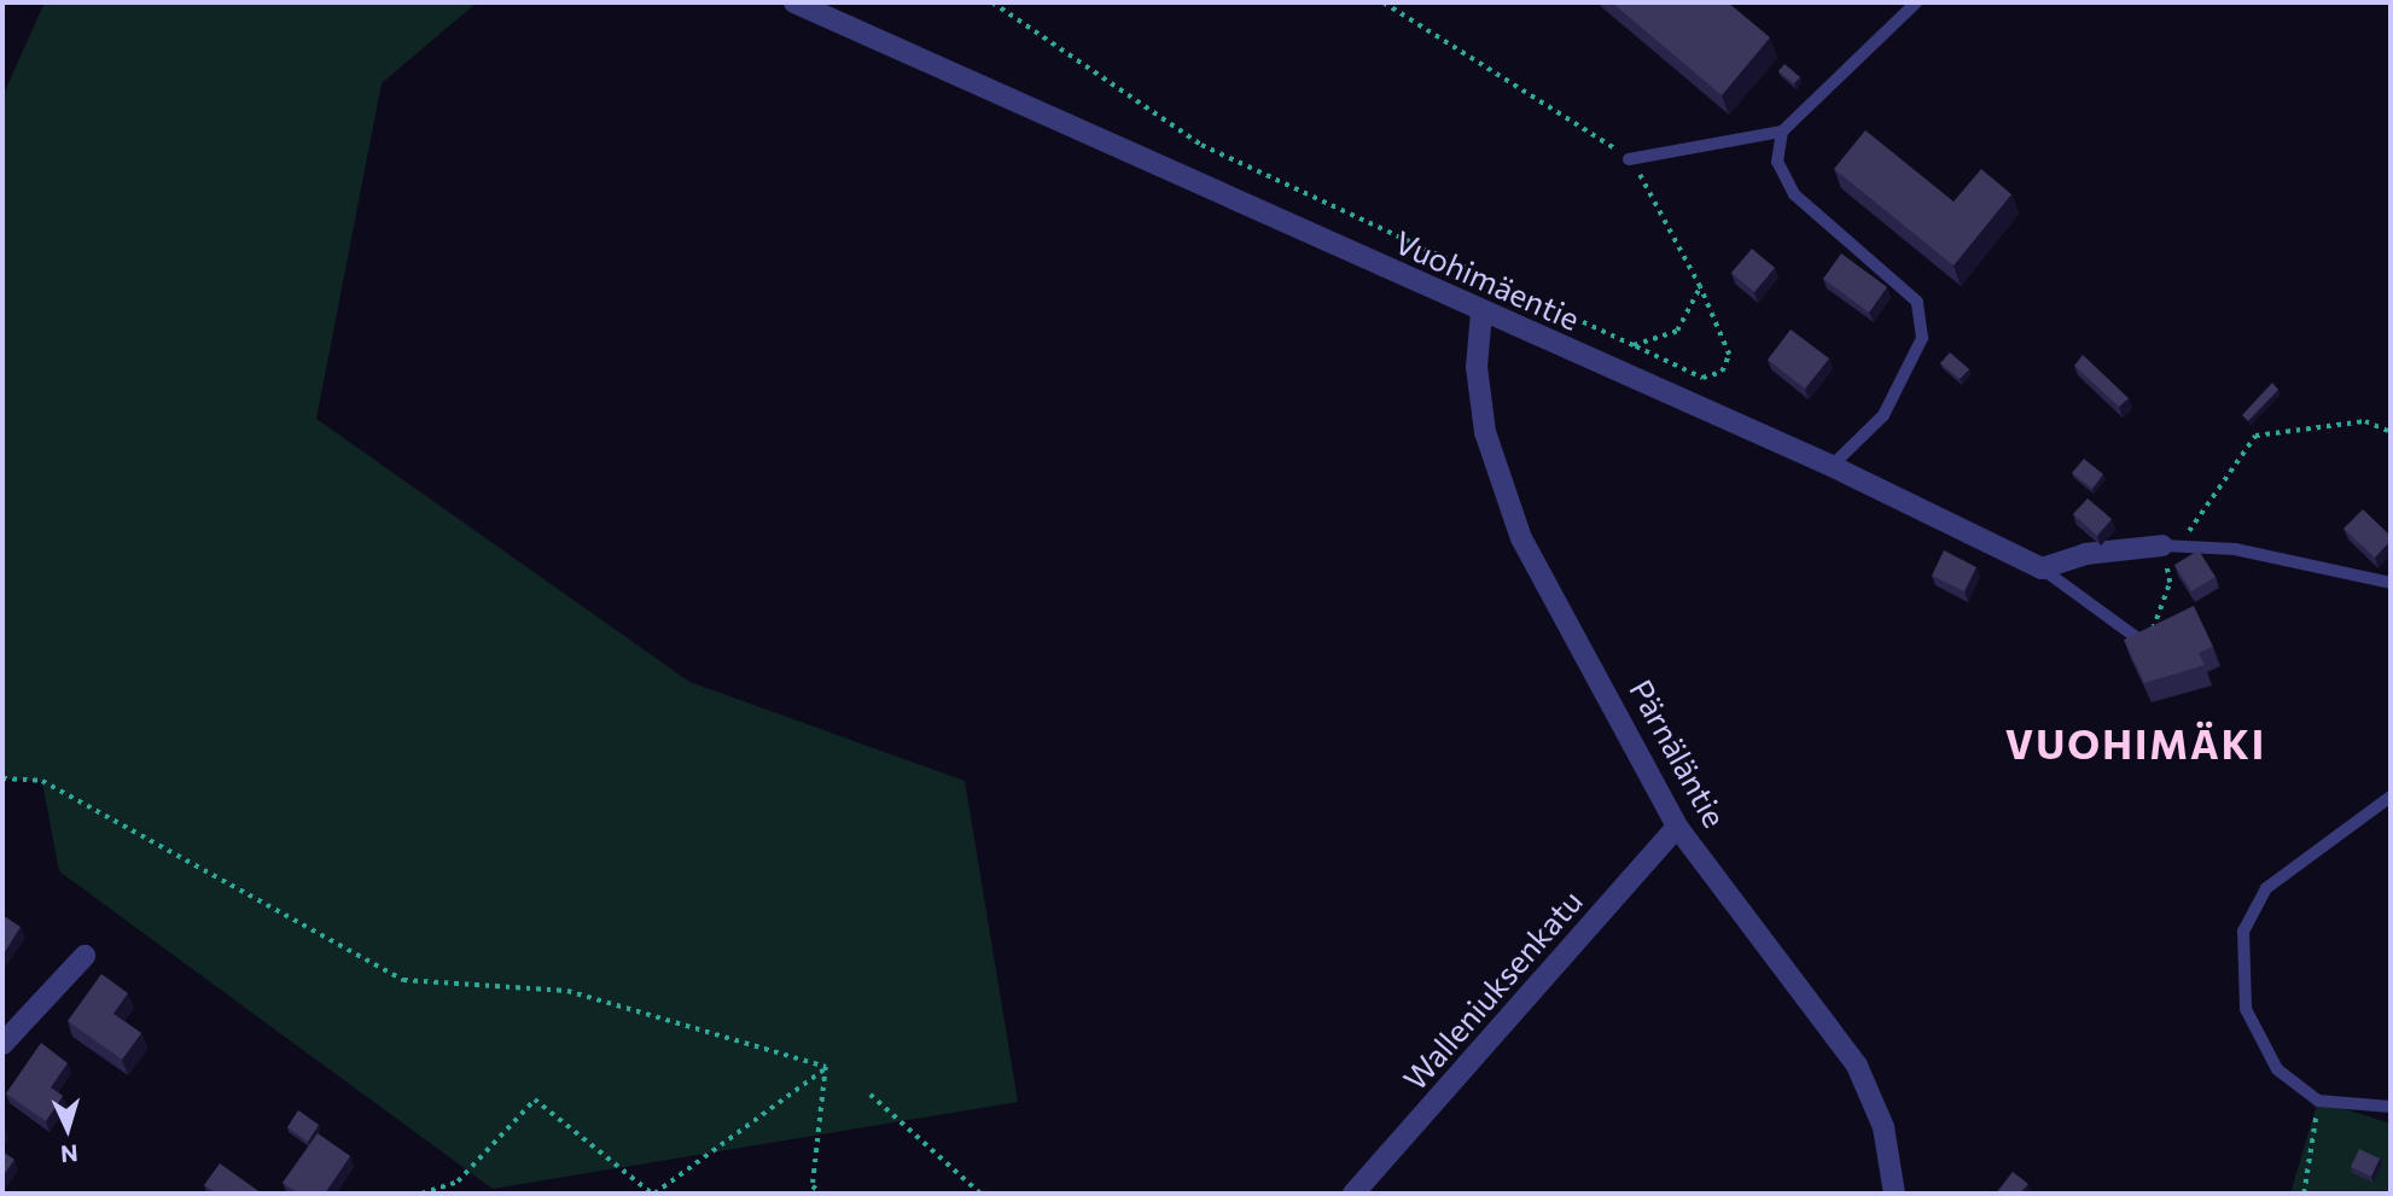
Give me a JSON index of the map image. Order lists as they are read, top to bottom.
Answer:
{
  "streets": {
    "street": ["Vuohimäentie", "Pärnäläntie", "Walleniuksenkatu"]
  },
  "crossings": [
    ["Vuohimäentie", "Pärnäläntie"],
    ["Pärnäläntie", "Walleniuksenkatu"]
  ],
  "districts": ["VUOHIMÄKI"],
  "north": "bottom"
}
